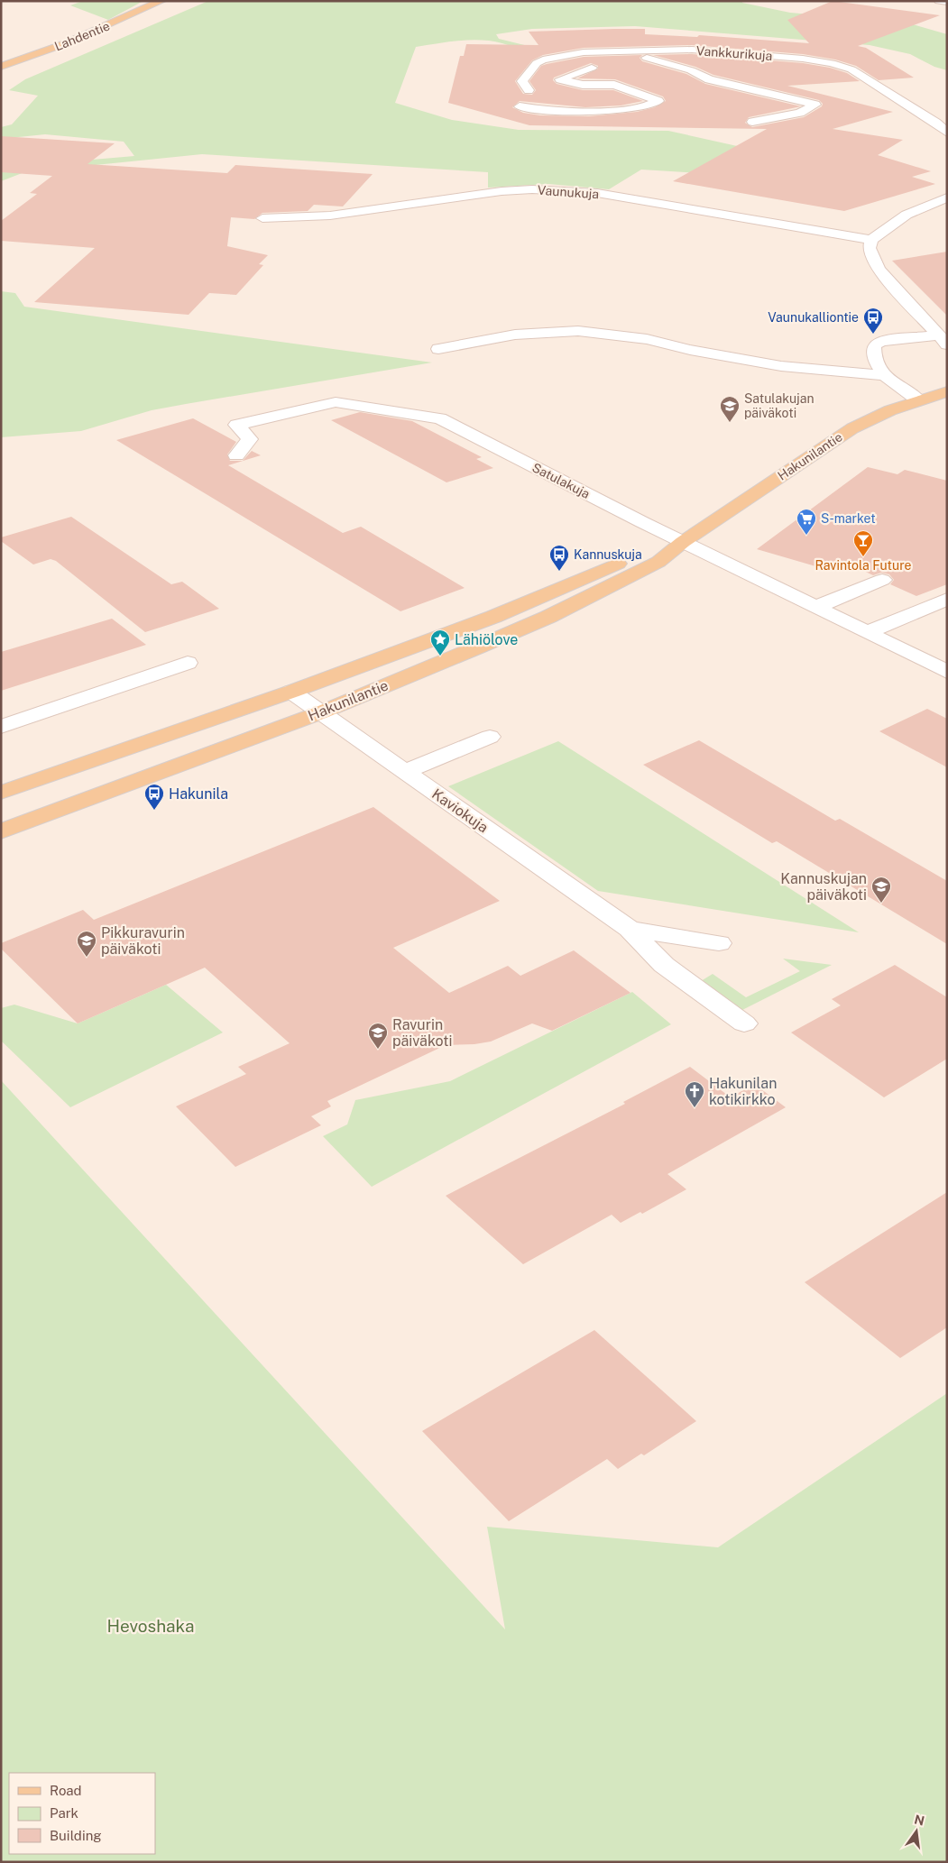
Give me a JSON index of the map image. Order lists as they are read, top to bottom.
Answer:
{
  "streets": {
    "main road": ["Lahdentie", "Hakunilantie"],
    "street": [
      "Vankkurikuja",
      "Vaunukuja",
      "Satulakuja",
      "Kaviokuja"
    ]
  },
  "crossings": [
    ["Hakunilantie", "Satulakuja"],
    ["Hakunilantie", "Kaviokuja"]
  ],
  "parks": ["Hevoshaka"],
  "places": {
    "bus stop": ["Vaunukalliontie", "Kannuskuja", "Hakunila"],
    "school or university": [
      "Satulakujan päiväkoti",
      "Kannuskujan päiväkoti",
      "Pikkuravurin päiväkoti",
      "Ravurin päiväkoti"
    ],
    "supermarket": ["S-market"],
    "bar": ["Ravintola Future"],
    "place": ["Lähiölove"],
    "church": ["Hakunilan kotikirkko"]
  },
  "legend": ["Road", "Park", "Building"],
  "north": "top"
}
